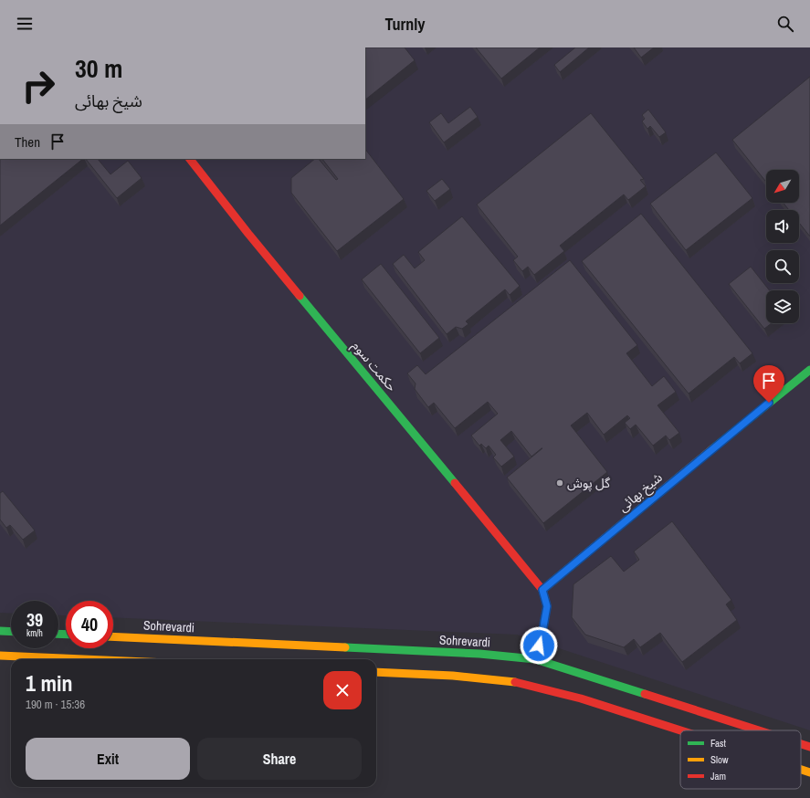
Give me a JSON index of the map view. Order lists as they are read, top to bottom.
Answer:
{
  "streets": {
    "main road": ["حکمت سوم", "شیخ بهائی", "Sohrevardi"]
  },
  "crossings": [
    ["حکمت سوم", "شیخ بهائی"]
  ],
  "places": ["گل پوش"],
  "legend": ["Fast", "Slow", "Jam"],
  "north": "bottom left",
  "page": {
    "header": "Turnly",
    "turn": ["30 m", "شیخ بهائی"],
    "then": "Then",
    "speed": "39 km/h",
    "limit": "40",
    "heading": ["1 min", "190 m · 15:36"],
    "buttons": ["Exit", "Share"]
  }
}
